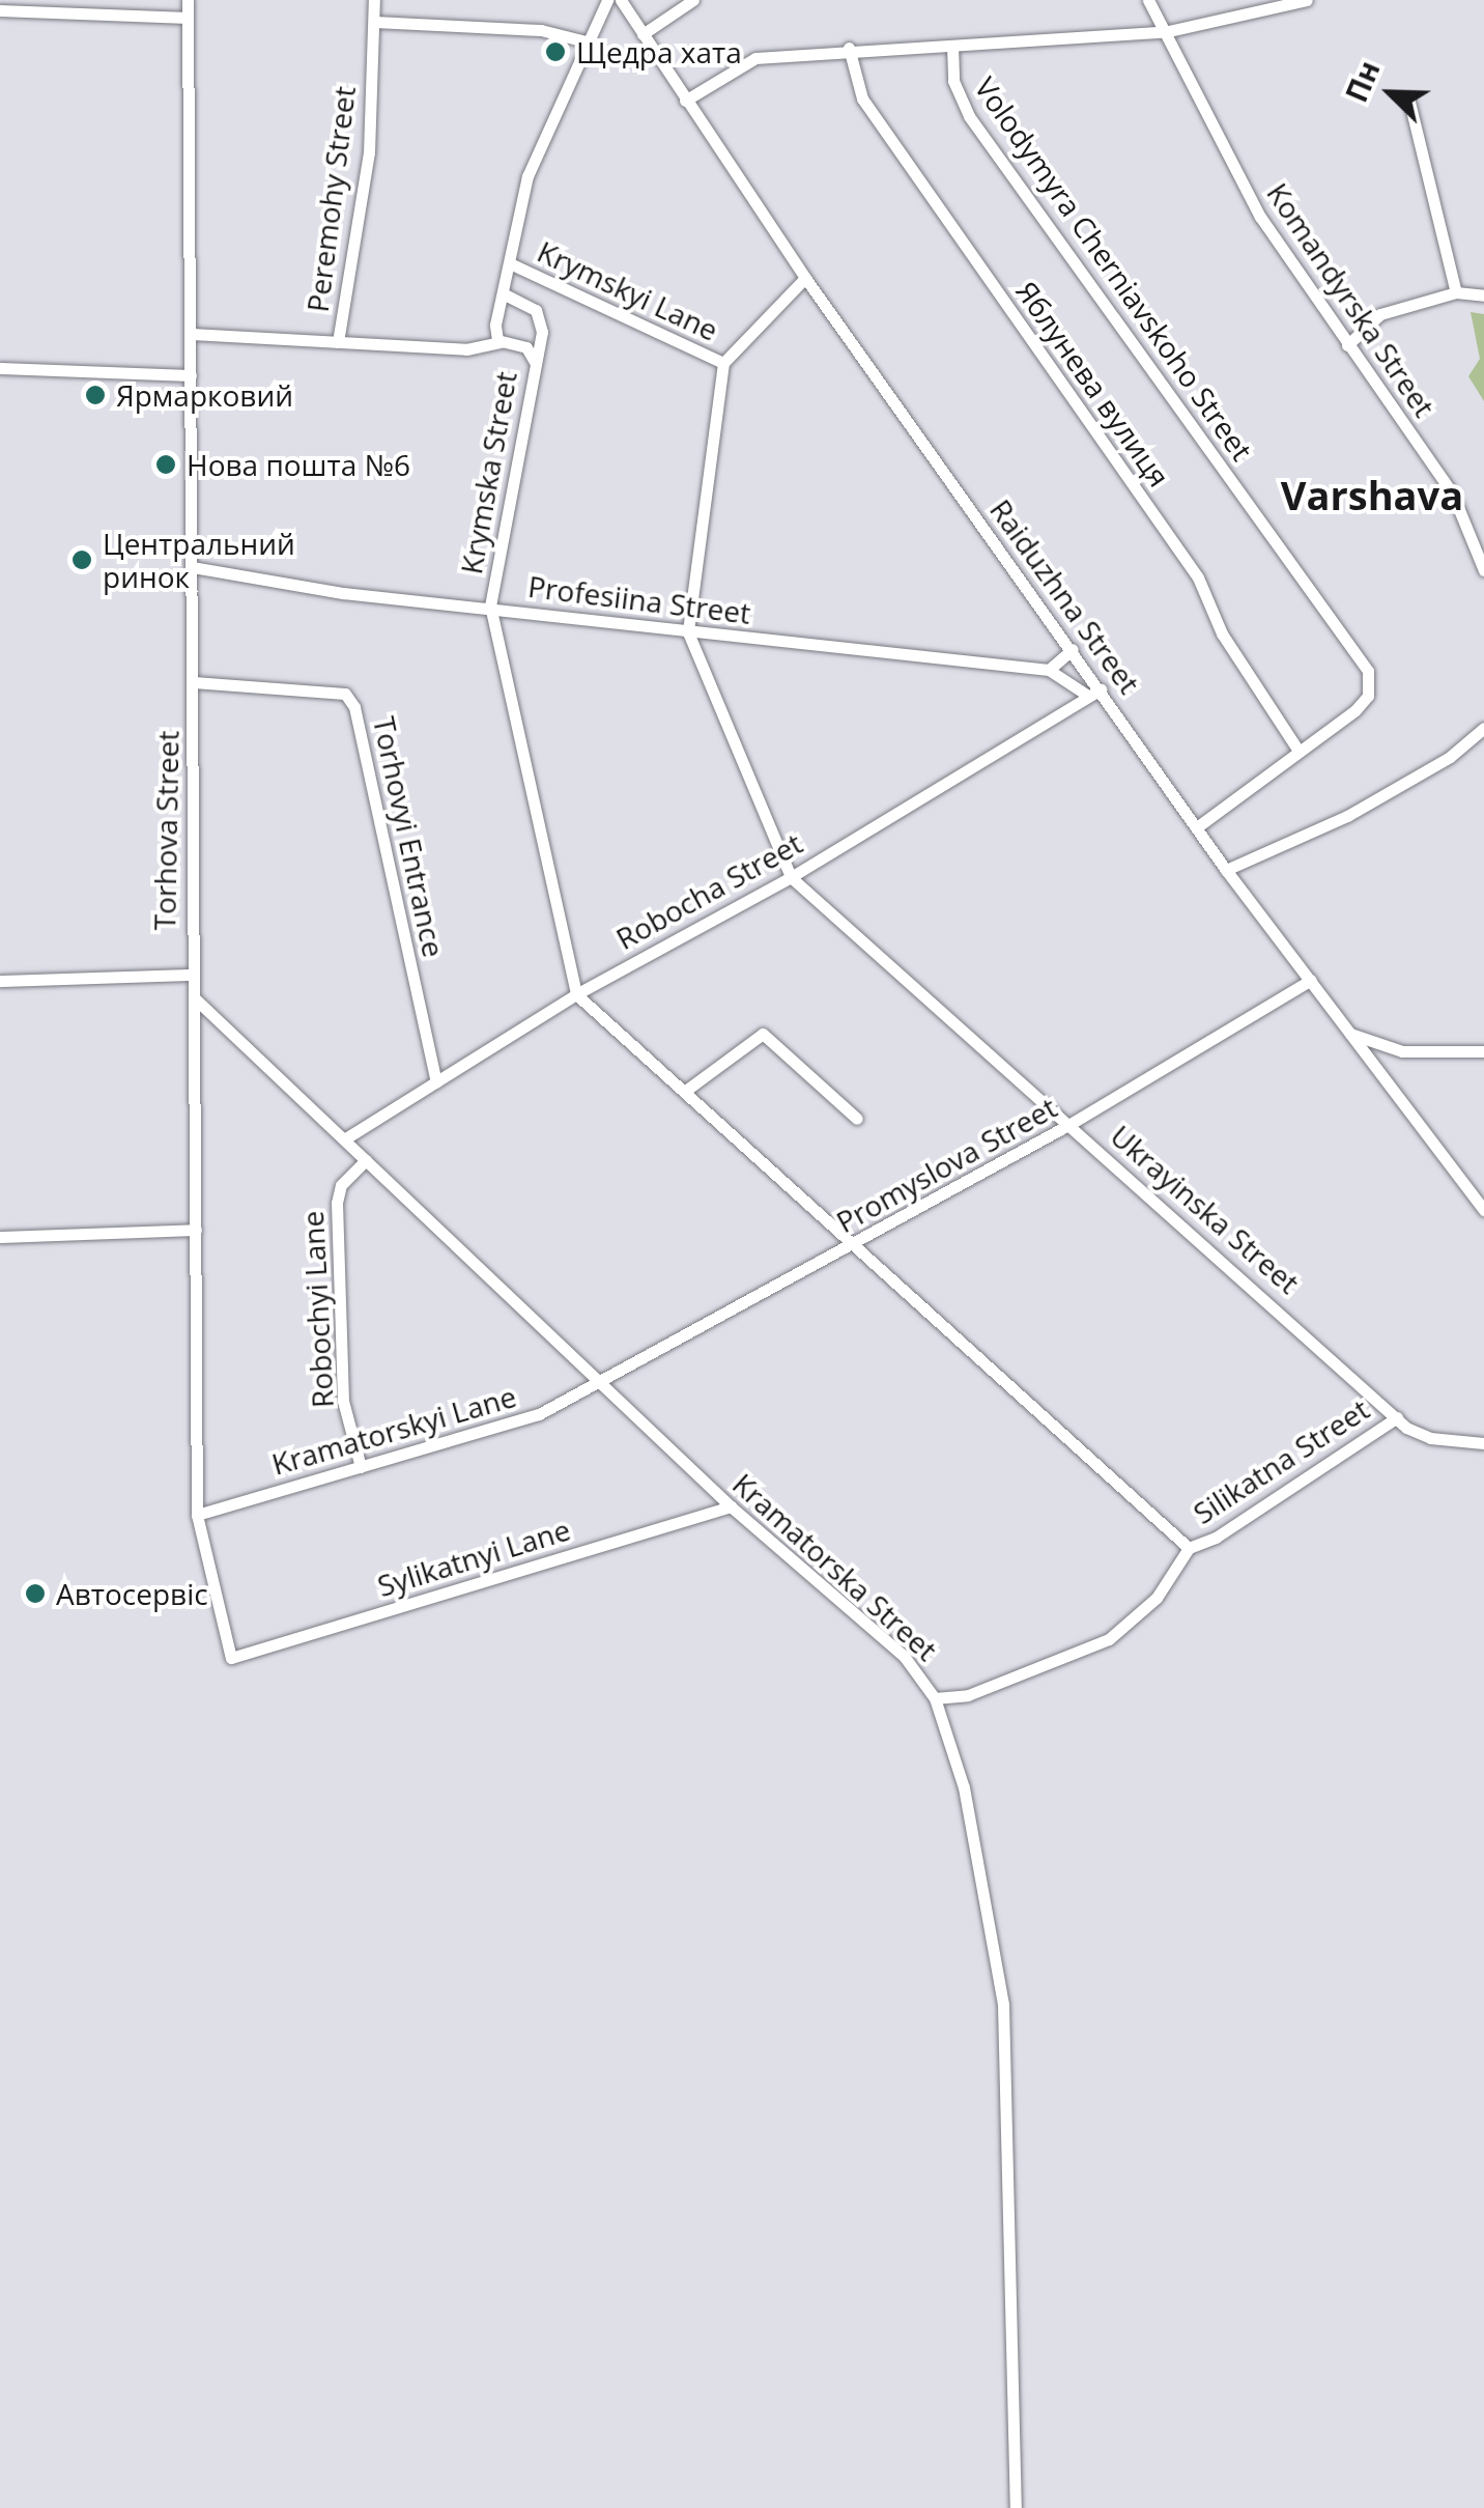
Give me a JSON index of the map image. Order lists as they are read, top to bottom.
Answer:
{
  "streets": {
    "street": [
      "Peremohy Street",
      "Volodymyra Cherniavskoho Street",
      "Krymskyi Lane",
      "Komandyrska Street",
      "Яблунева вулиця",
      "Krymska Street",
      "Raiduzhna Street",
      "Profesiina Street",
      "Torhova Street",
      "Torhovyi Entrance",
      "Robocha Street",
      "Promyslova Street",
      "Ukrayinska Street",
      "Robochyi Lane",
      "Kramatorskyi Lane",
      "Silikatna Street",
      "Sylikatnyi Lane",
      "Kramatorska Street"
    ]
  },
  "crossings": [
    ["Volodymyra Cherniavskoho Street", "Яблунева вулиця"],
    ["Volodymyra Cherniavskoho Street", "Raiduzhna Street"],
    ["Krymska Street", "Profesiina Street"],
    ["Krymska Street", "Robocha Street"],
    ["Raiduzhna Street", "Robocha Street"],
    ["Raiduzhna Street", "Promyslova Street"],
    ["Profesiina Street", "Torhova Street"],
    ["Torhova Street", "Torhovyi Entrance"],
    ["Torhova Street", "Kramatorskyi Lane"],
    ["Torhova Street", "Sylikatnyi Lane"],
    ["Torhova Street", "Kramatorska Street"],
    ["Torhovyi Entrance", "Robocha Street"],
    ["Robocha Street", "Ukrayinska Street"],
    ["Robocha Street", "Kramatorska Street"],
    ["Promyslova Street", "Ukrayinska Street"],
    ["Promyslova Street", "Kramatorskyi Lane"],
    ["Promyslova Street", "Kramatorska Street"],
    ["Ukrayinska Street", "Silikatna Street"],
    ["Robochyi Lane", "Kramatorskyi Lane"],
    ["Robochyi Lane", "Kramatorska Street"],
    ["Kramatorskyi Lane", "Kramatorska Street"],
    ["Silikatna Street", "Kramatorska Street"],
    ["Sylikatnyi Lane", "Kramatorska Street"]
  ],
  "districts": ["Varshava"],
  "places": [
    "Щедра хата",
    "Ярмарковий",
    "Нова пошта №6",
    "Центральний ринок",
    "Автосервіс"
  ],
  "north": "top left"
}
